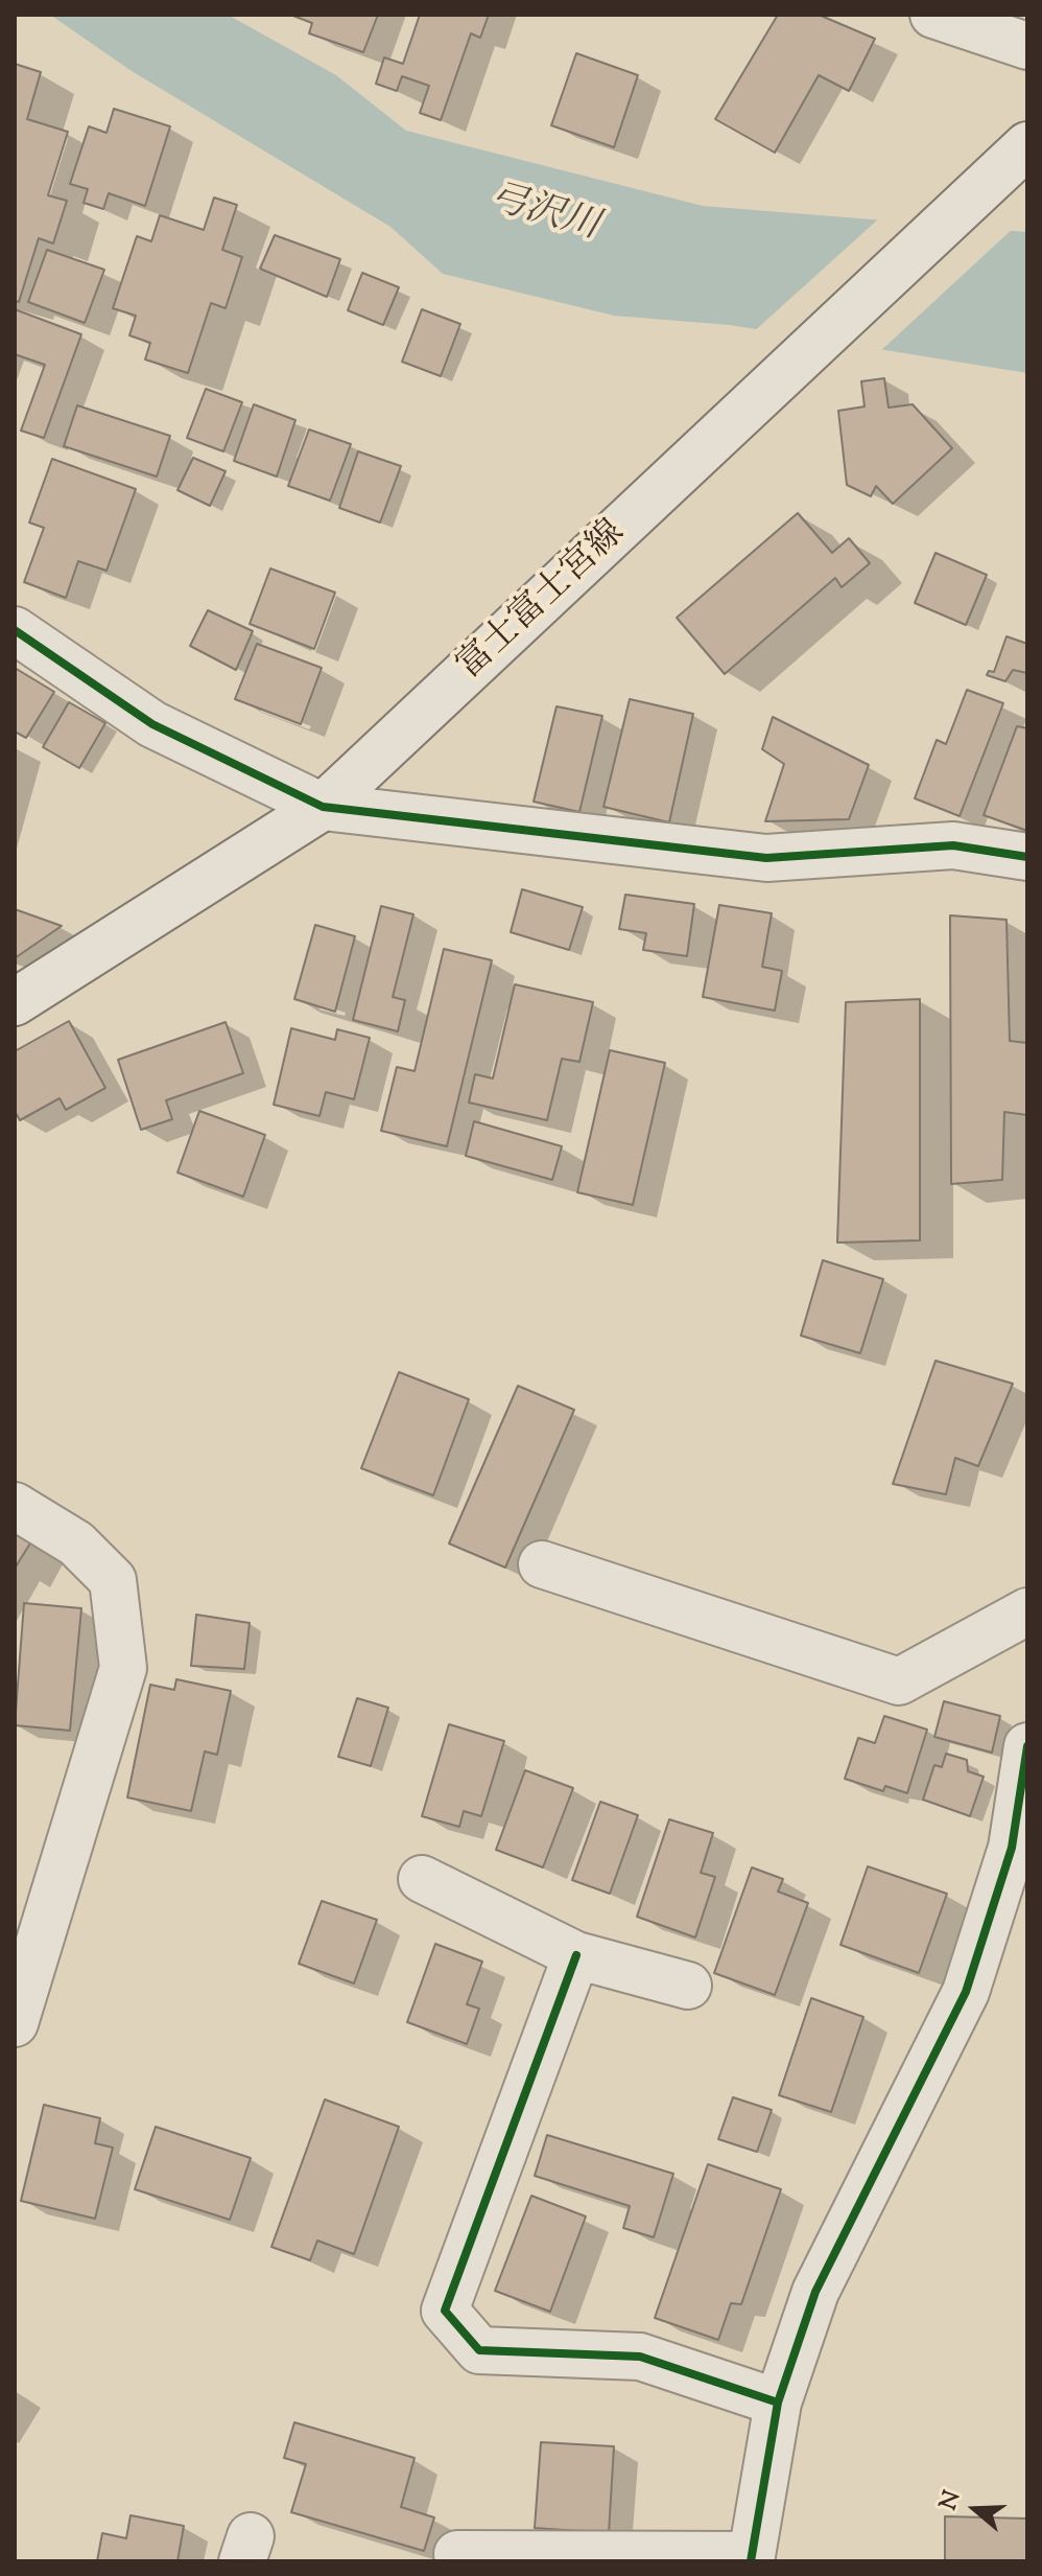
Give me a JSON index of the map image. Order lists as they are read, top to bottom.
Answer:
{
  "streets": {
    "street": ["富士富士宮線"]
  },
  "water": ["弓沢川"],
  "north": "left"
}
